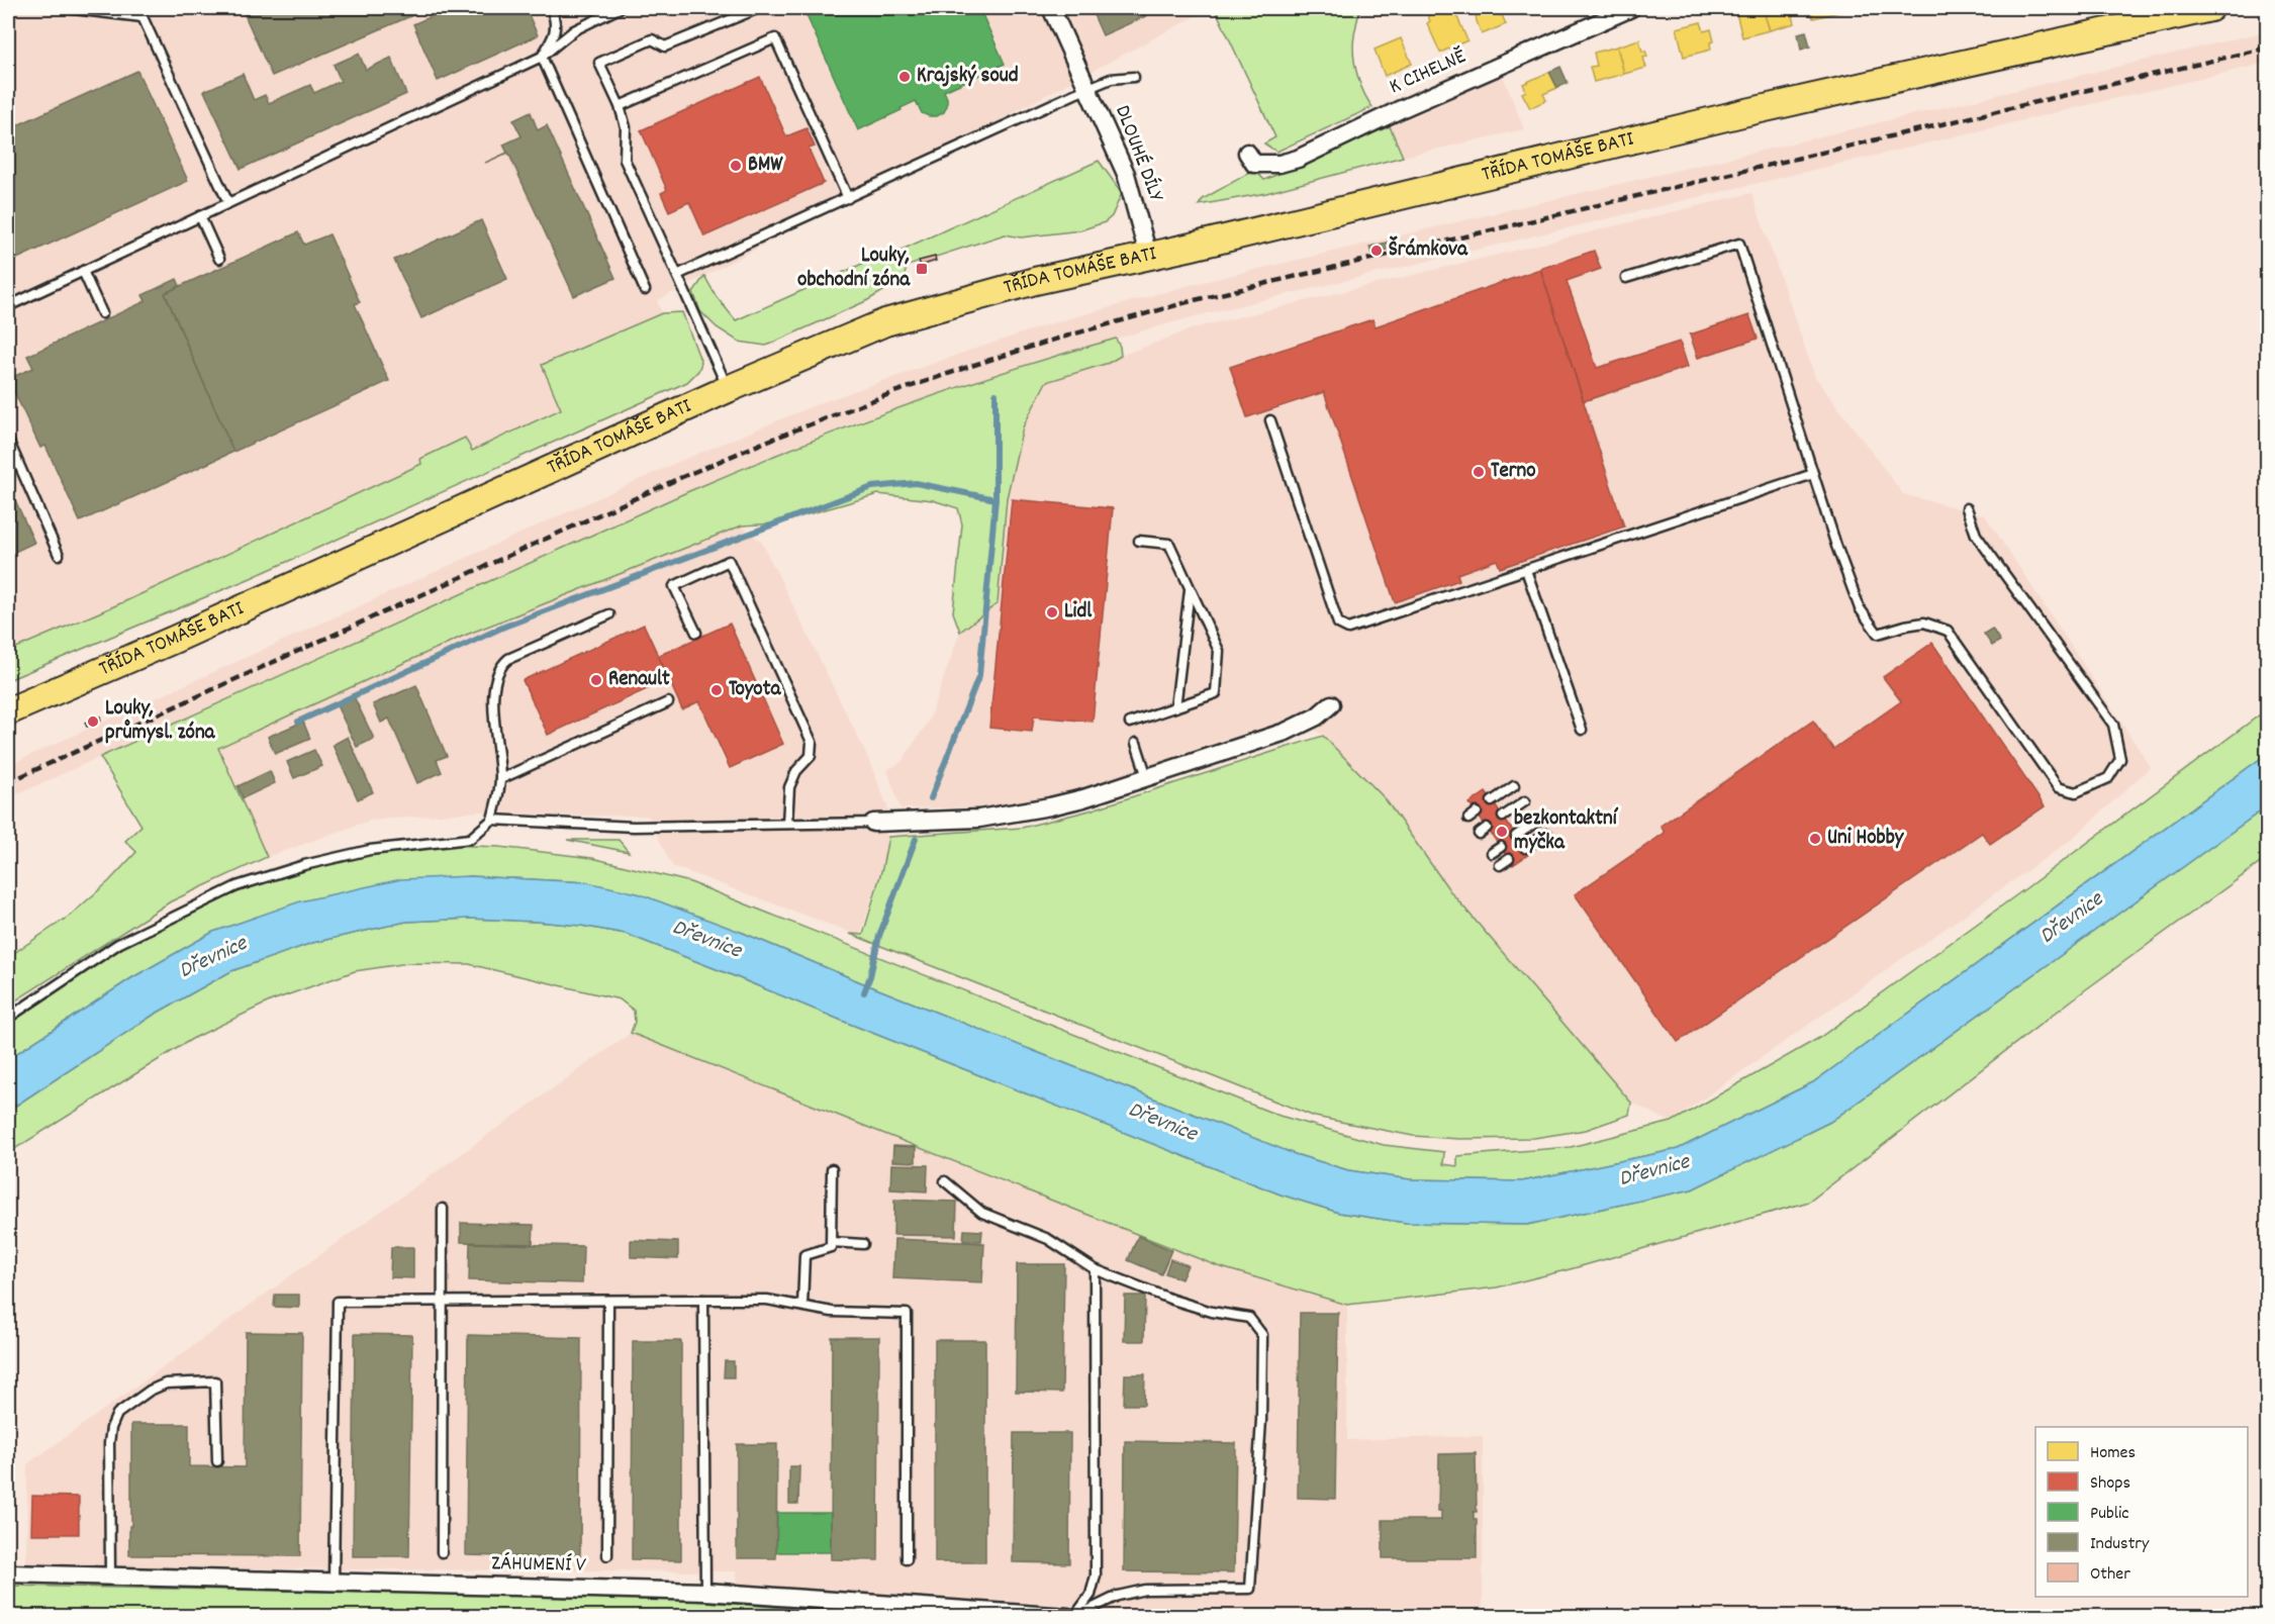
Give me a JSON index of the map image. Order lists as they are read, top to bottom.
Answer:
{
  "streets": {
    "main road": ["TŘÍDA TOMÁŠE BATI"],
    "street": ["K CIHELNĚ", "DLOUHÉ DÍLY", "ZÁHUMENÍ V"]
  },
  "crossings": [
    ["DLOUHÉ DÍLY", "TŘÍDA TOMÁŠE BATI"]
  ],
  "water": ["Dřevnice"],
  "places": {
    "other": [
      "Krajský soud",
      "BMW",
      "Šrámkova",
      "Terno",
      "Lidl",
      "Renault",
      "Toyota",
      "Louky, průmysl. zóna",
      "bezkontaktní myčka",
      "Uni Hobby"
    ],
    "transit": ["Louky, obchodní zóna"]
  },
  "legend": [
    "Homes",
    "Shops",
    "Public",
    "Industry",
    "Other"
  ]
}
